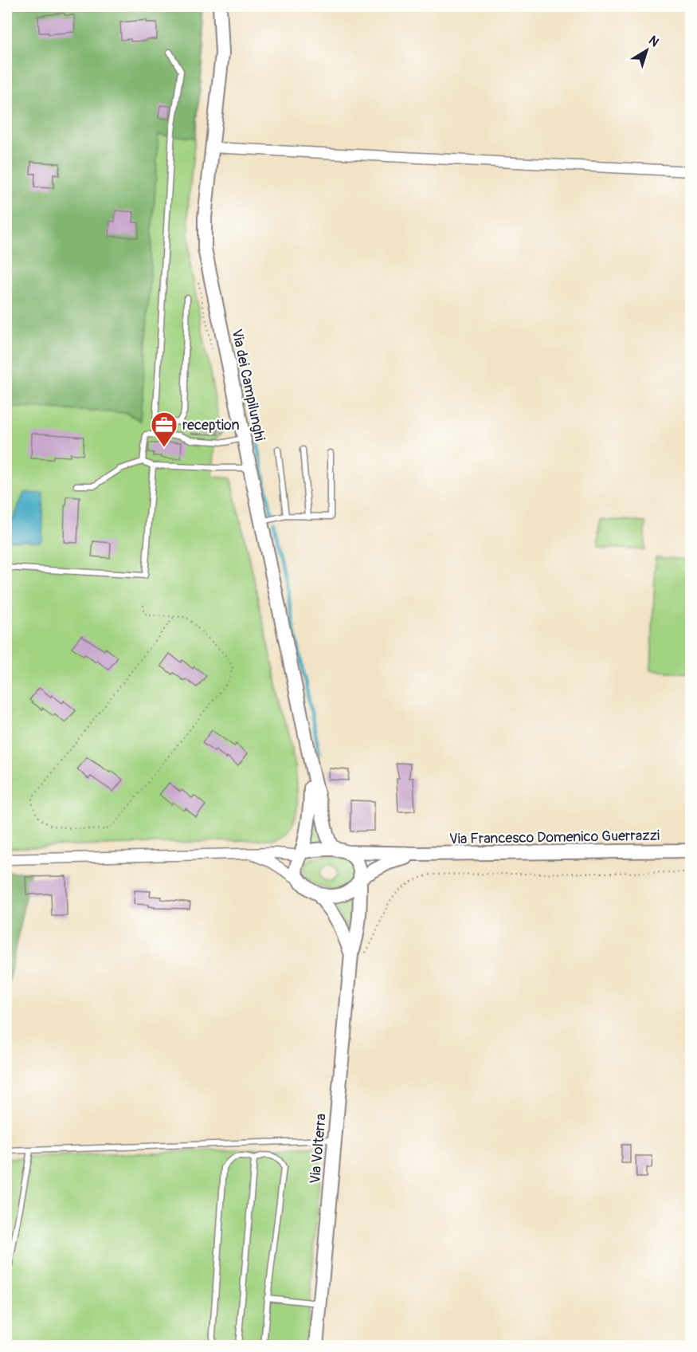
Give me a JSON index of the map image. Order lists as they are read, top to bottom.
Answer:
{
  "streets": {
    "street": ["Via dei Campilunghi", "Via Francesco Domenico Guerrazzi", "Via Volterra"]
  },
  "crossings": [
    ["Via dei Campilunghi", "Via Francesco Domenico Guerrazzi"],
    ["Via dei Campilunghi", "Via Volterra"],
    ["Via Francesco Domenico Guerrazzi", "Via Volterra"]
  ],
  "places": {
    "office": ["reception"]
  },
  "north": "top right"
}
